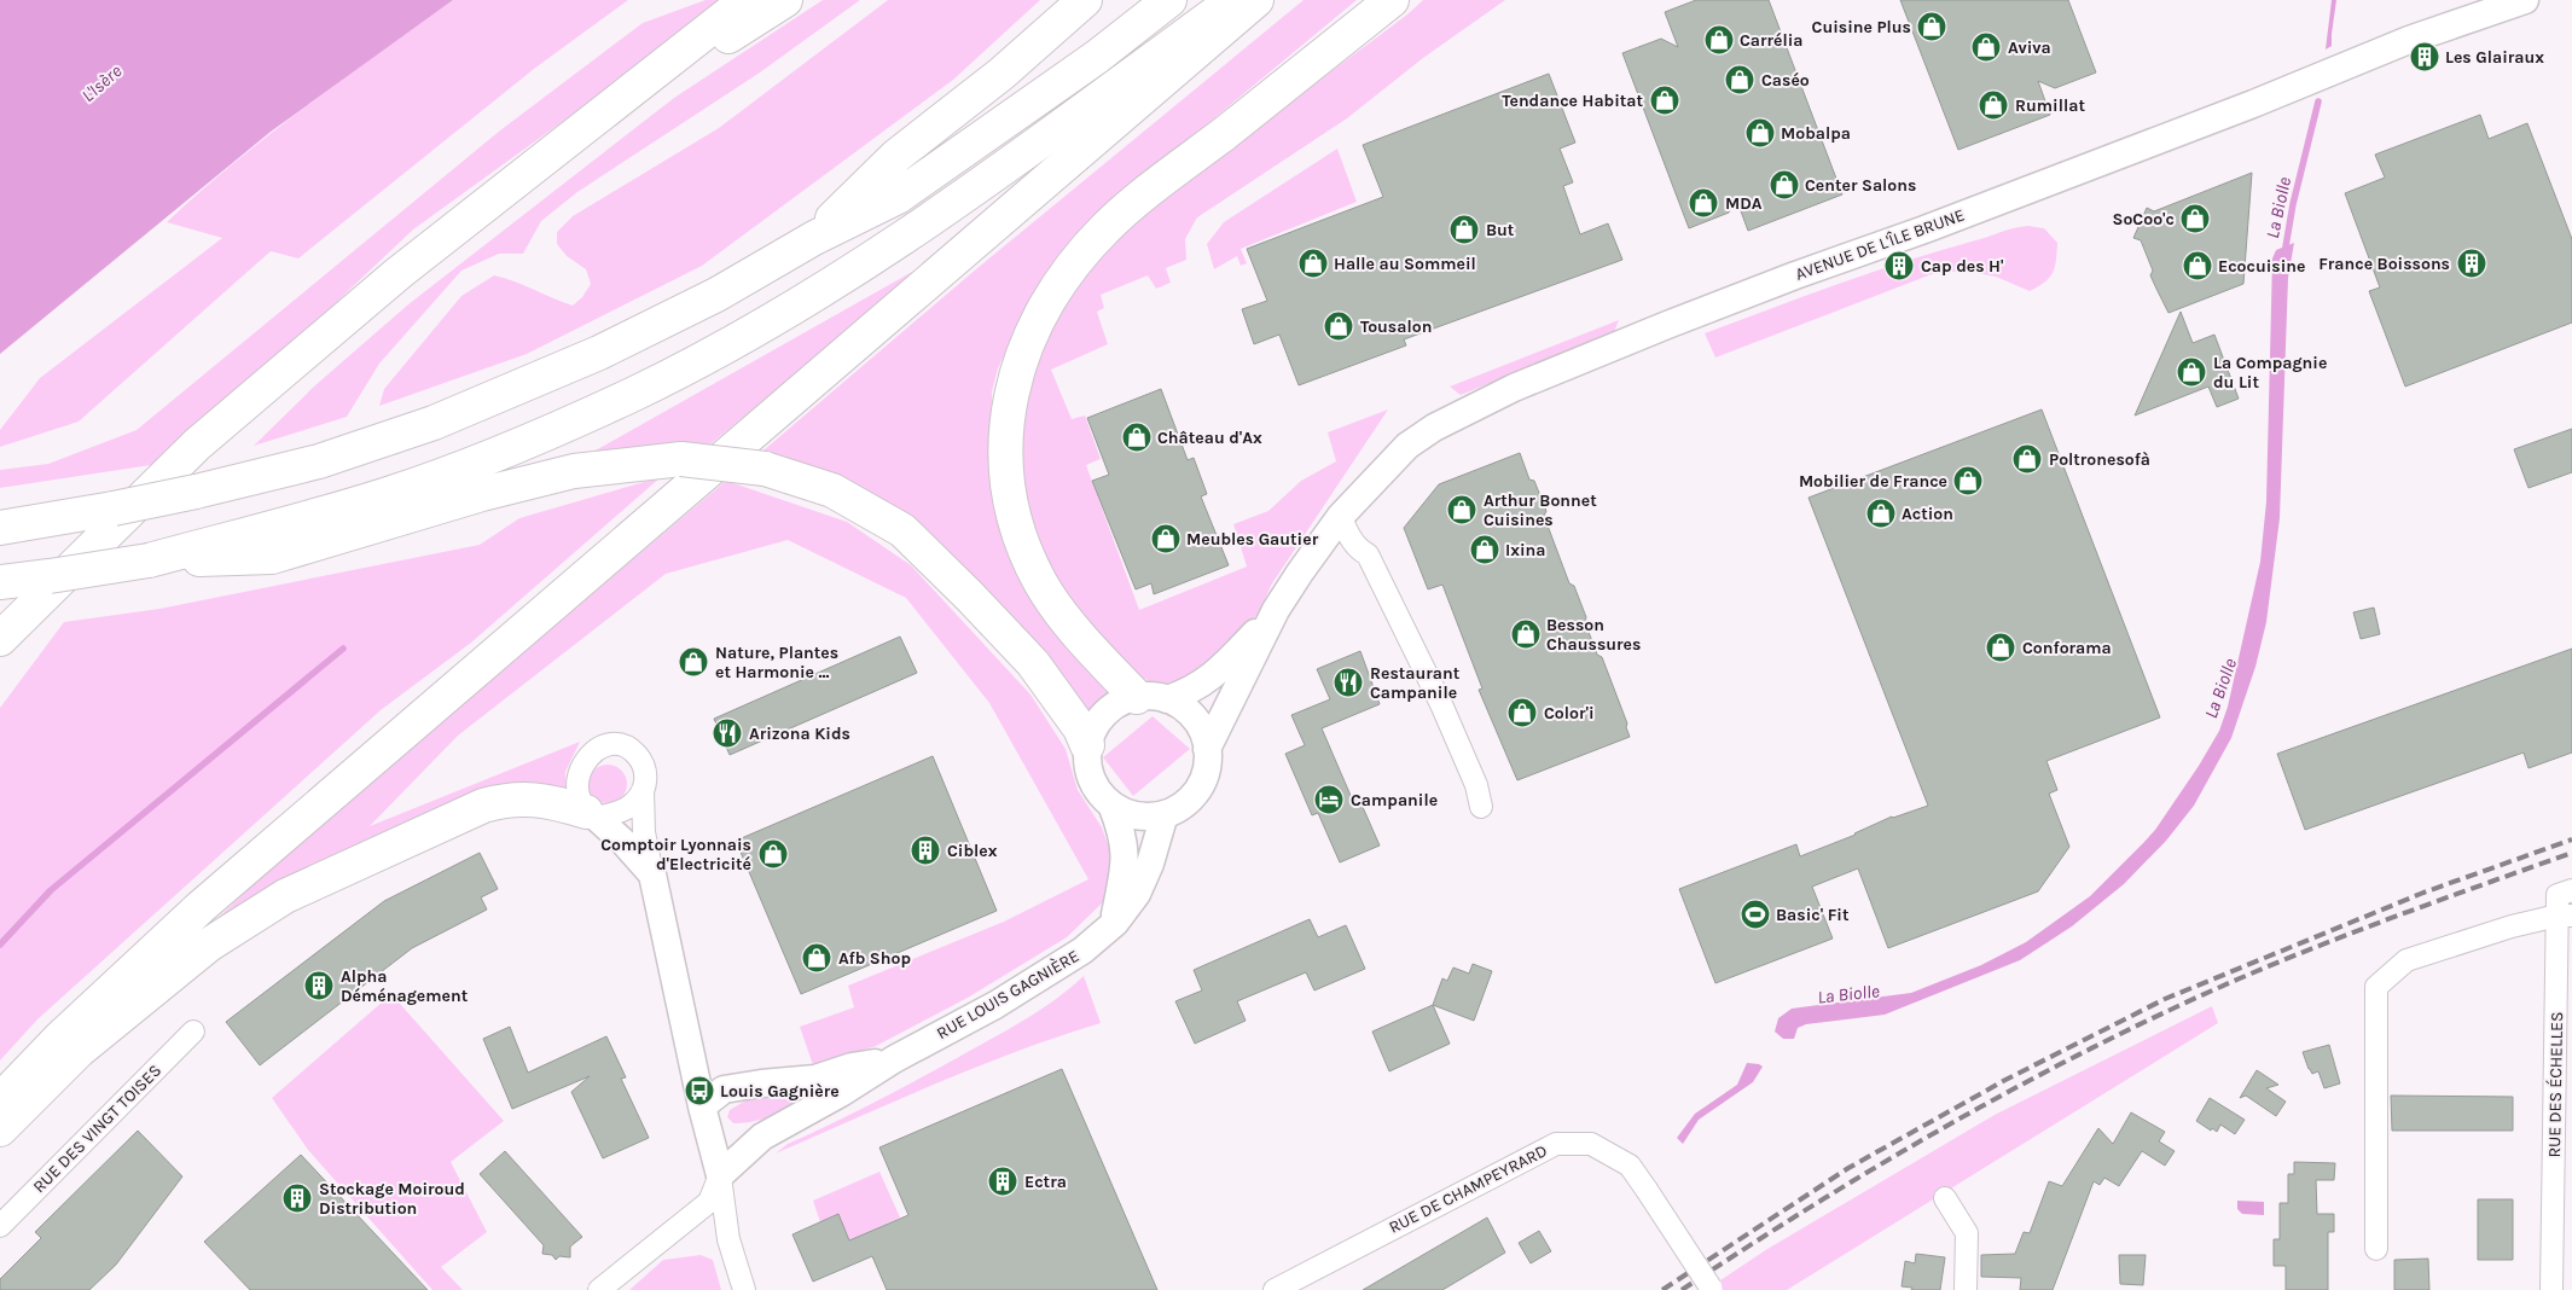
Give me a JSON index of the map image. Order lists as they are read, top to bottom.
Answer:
{
  "streets": {
    "street": [
      "AVENUE DE L'ÎLE BRUNE",
      "RUE LOUIS GAGNIÈRE",
      "RUE DES ÉCHELLES",
      "RUE DES VINGT TOISES",
      "RUE DE CHAMPEYRARD"
    ]
  },
  "crossings": [
    ["AVENUE DE L'ÎLE BRUNE", "RUE LOUIS GAGNIÈRE"]
  ],
  "water": ["L'Isère", "La Biolle"],
  "places": {
    "shop": [
      "Cuisine Plus",
      "Carrélia",
      "Aviva",
      "Caséo",
      "Tendance Habitat",
      "Rumillat",
      "Mobalpa",
      "Center Salons",
      "MDA",
      "SoCoo'c",
      "But",
      "Halle au Sommeil",
      "Ecocuisine",
      "Tousalon",
      "La Compagnie du Lit",
      "Château d'Ax",
      "Poltronesofà",
      "Mobilier de France",
      "Arthur Bonnet Cuisines",
      "Action",
      "Meubles Gautier",
      "Ixina",
      "Besson Chaussures",
      "Conforama",
      "Nature, Plantes et Harmonie ...",
      "Color'i",
      "Comptoir Lyonnais d'Electricité",
      "Afb Shop"
    ],
    "building": [
      "Les Glairaux",
      "France Boissons",
      "Cap des H'",
      "Ciblex",
      "Alpha Déménagement",
      "Ectra",
      "Stockage Moiroud Distribution"
    ],
    "restaurant": ["Restaurant Campanile", "Arizona Kids"],
    "hotel": ["Campanile"],
    "sports": ["Basic' Fit"],
    "bus stop": ["Louis Gagnière"]
  }
}
